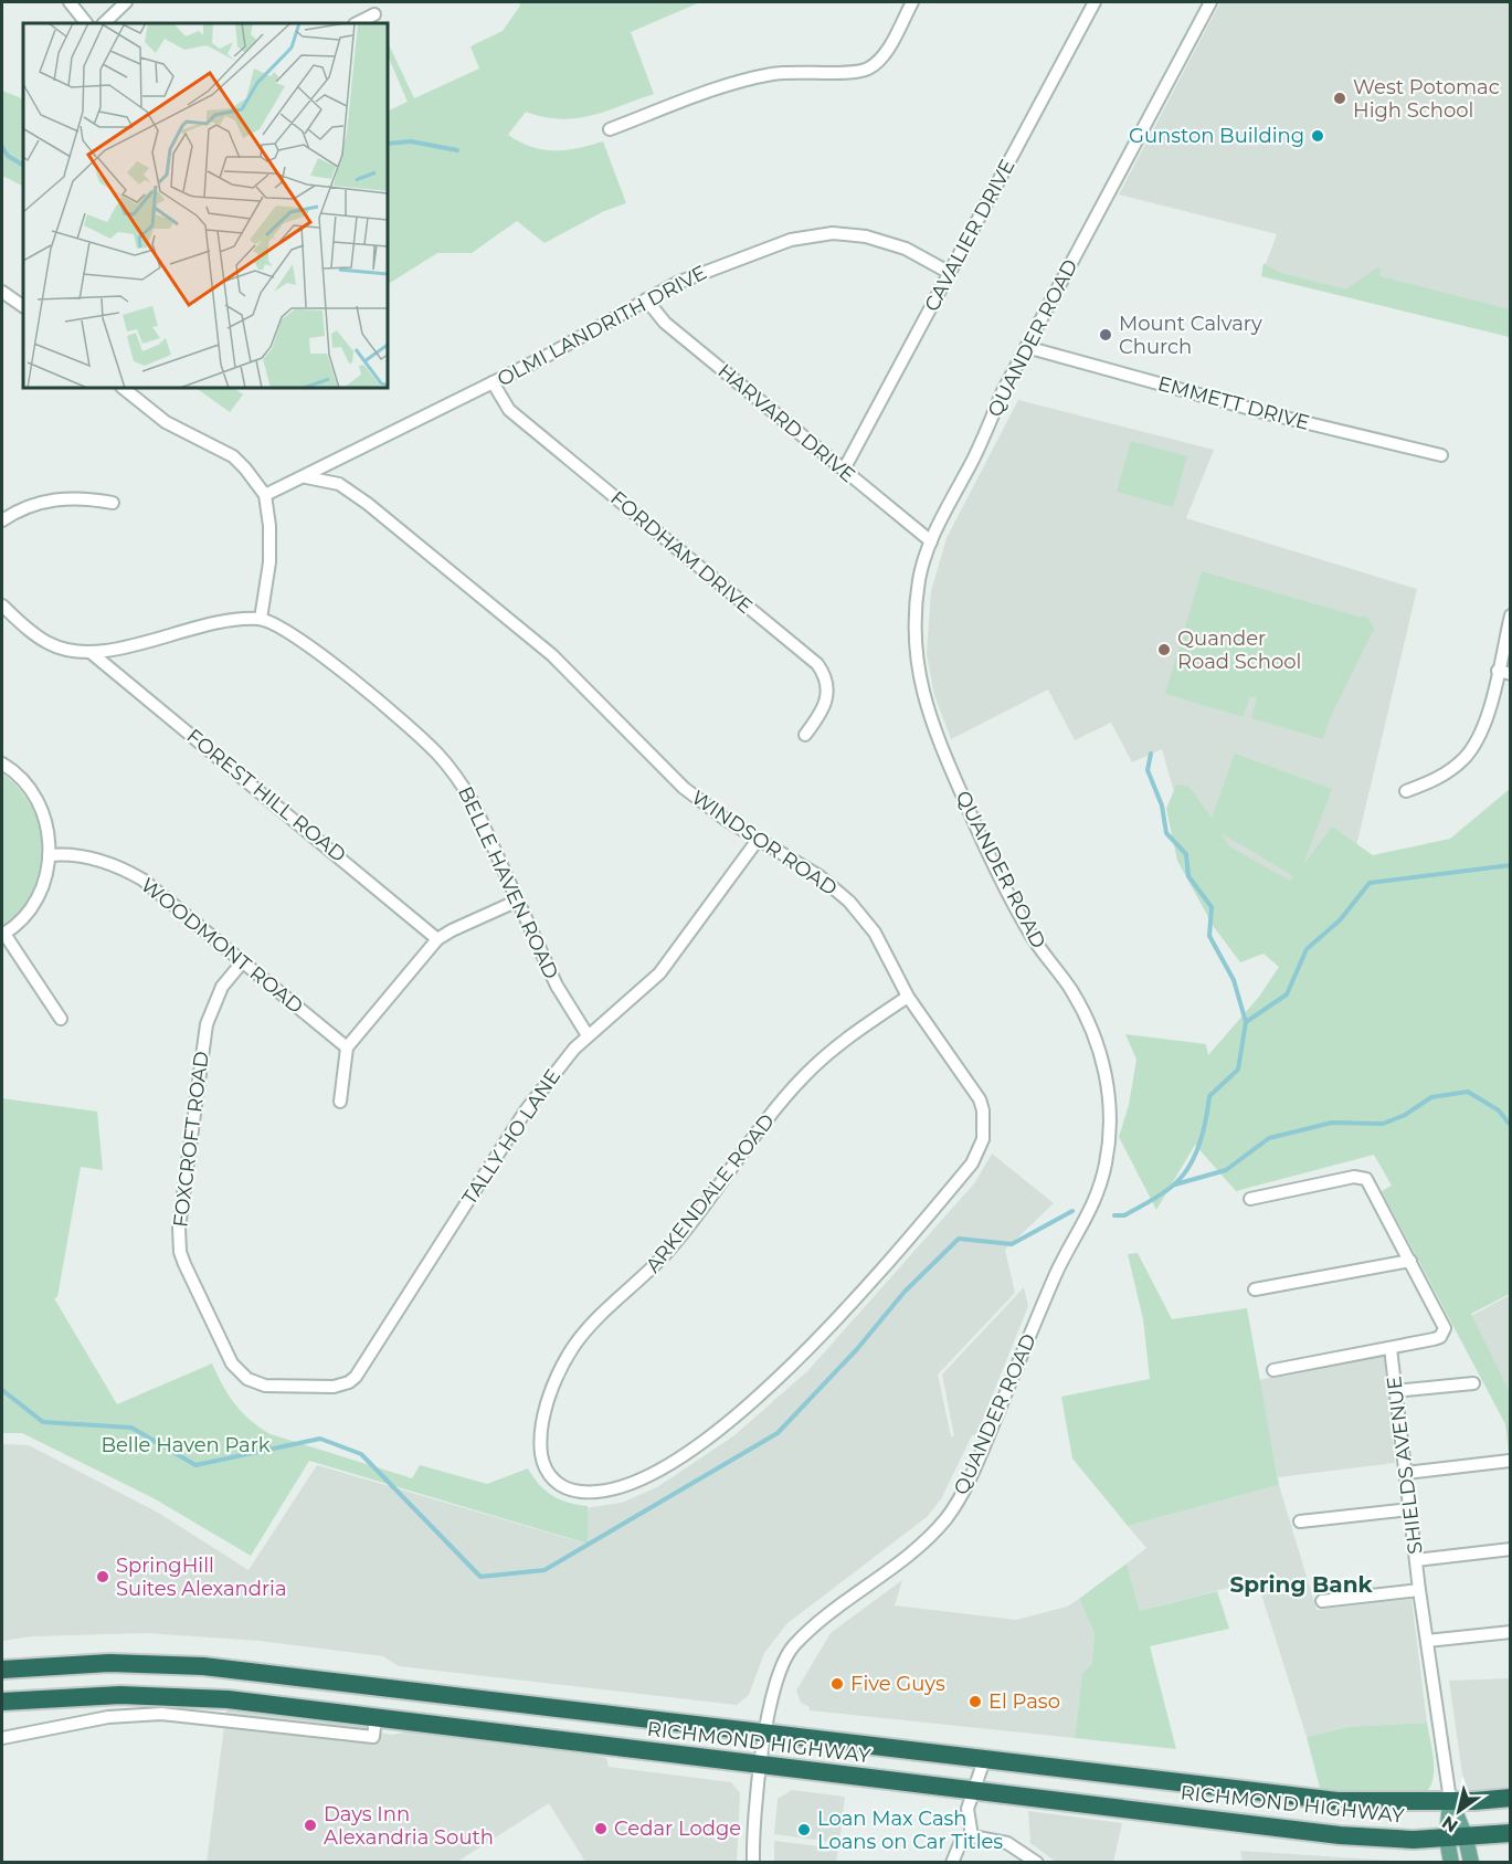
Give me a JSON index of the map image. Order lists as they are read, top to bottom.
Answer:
{
  "streets": {
    "highway": ["RICHMOND HIGHWAY"],
    "street": [
      "CAVALIER DRIVE",
      "OLMI LANDRITH DRIVE",
      "QUANDER ROAD",
      "EMMETT DRIVE",
      "HARVARD DRIVE",
      "FORDHAM DRIVE",
      "FOREST HILL ROAD",
      "WINDSOR ROAD",
      "BELLE HAVEN ROAD",
      "WOODMONT ROAD",
      "TALLY HO LANE",
      "FOXCROFT ROAD",
      "ARKENDALE ROAD",
      "SHIELDS AVENUE"
    ]
  },
  "crossings": [
    ["CAVALIER DRIVE", "OLMI LANDRITH DRIVE"],
    ["CAVALIER DRIVE", "HARVARD DRIVE"],
    ["OLMI LANDRITH DRIVE", "HARVARD DRIVE"],
    ["OLMI LANDRITH DRIVE", "FORDHAM DRIVE"],
    ["OLMI LANDRITH DRIVE", "WINDSOR ROAD"],
    ["QUANDER ROAD", "EMMETT DRIVE"],
    ["QUANDER ROAD", "HARVARD DRIVE"],
    ["QUANDER ROAD", "RICHMOND HIGHWAY"],
    ["FOREST HILL ROAD", "BELLE HAVEN ROAD"],
    ["WINDSOR ROAD", "TALLY HO LANE"],
    ["WINDSOR ROAD", "ARKENDALE ROAD"],
    ["BELLE HAVEN ROAD", "TALLY HO LANE"],
    ["WOODMONT ROAD", "FOXCROFT ROAD"],
    ["TALLY HO LANE", "FOXCROFT ROAD"],
    ["SHIELDS AVENUE", "RICHMOND HIGHWAY"]
  ],
  "districts": ["Spring Bank"],
  "parks": ["Belle Haven Park"],
  "places": [
    "West Potomac High School",
    "Gunston Building",
    "Mount Calvary Church",
    "Quander Road School",
    "SpringHill Suites Alexandria",
    "Five Guys",
    "El Paso",
    "Days Inn Alexandria South",
    "Cedar Lodge",
    "Loan Max Cash Loans on Car Titles"
  ],
  "north": "bottom left"
}
